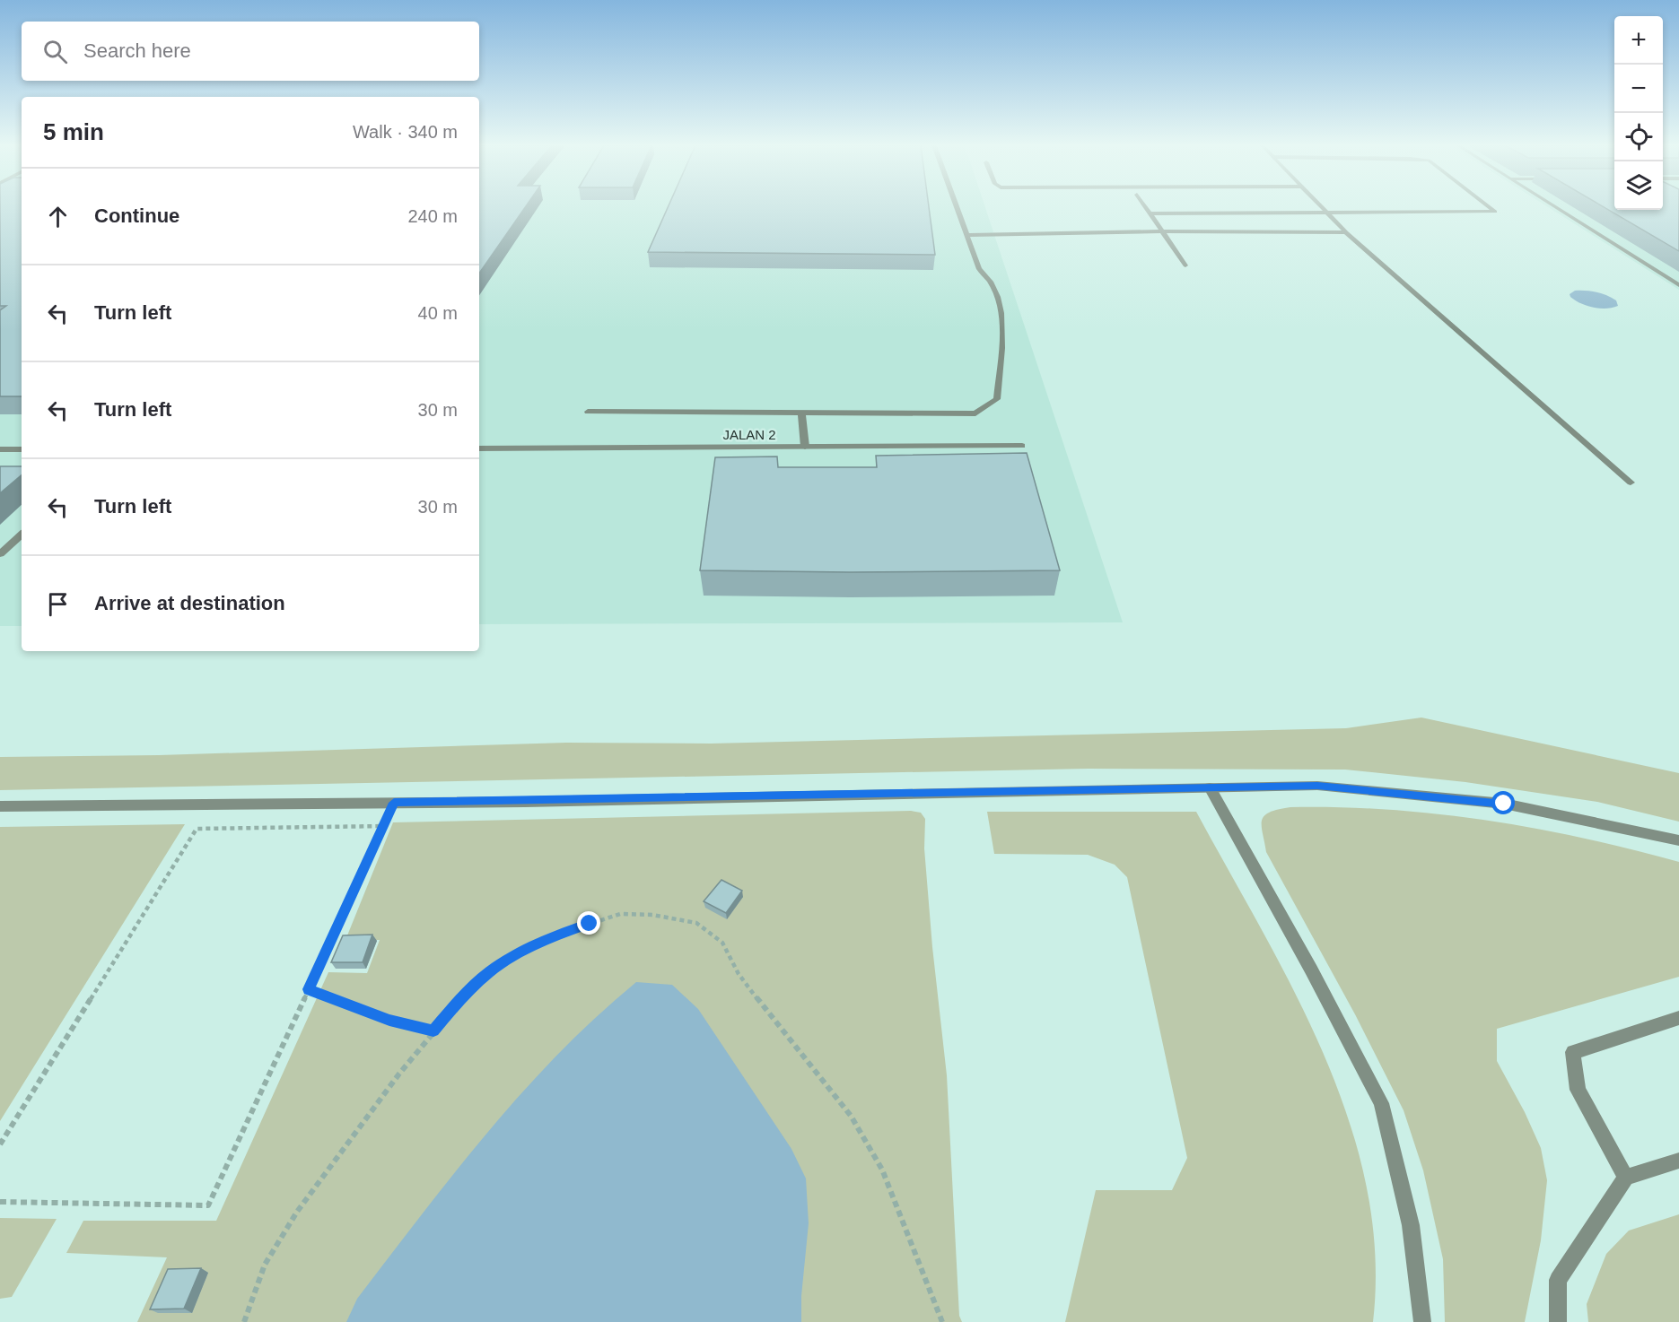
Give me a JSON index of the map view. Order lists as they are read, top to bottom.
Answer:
{
  "streets": {
    "street": ["JALAN 2"]
  },
  "page": {
    "map_buttons": ["+", "−"],
    "search": "Search here",
    "heading": ["5 min", "Walk · 340 m"],
    "list": [
      ["Continue", "240 m"],
      ["Turn left", "40 m"],
      ["Turn left", "30 m"],
      ["Turn left", "30 m"],
      "Arrive at destination"
    ]
  }
}
